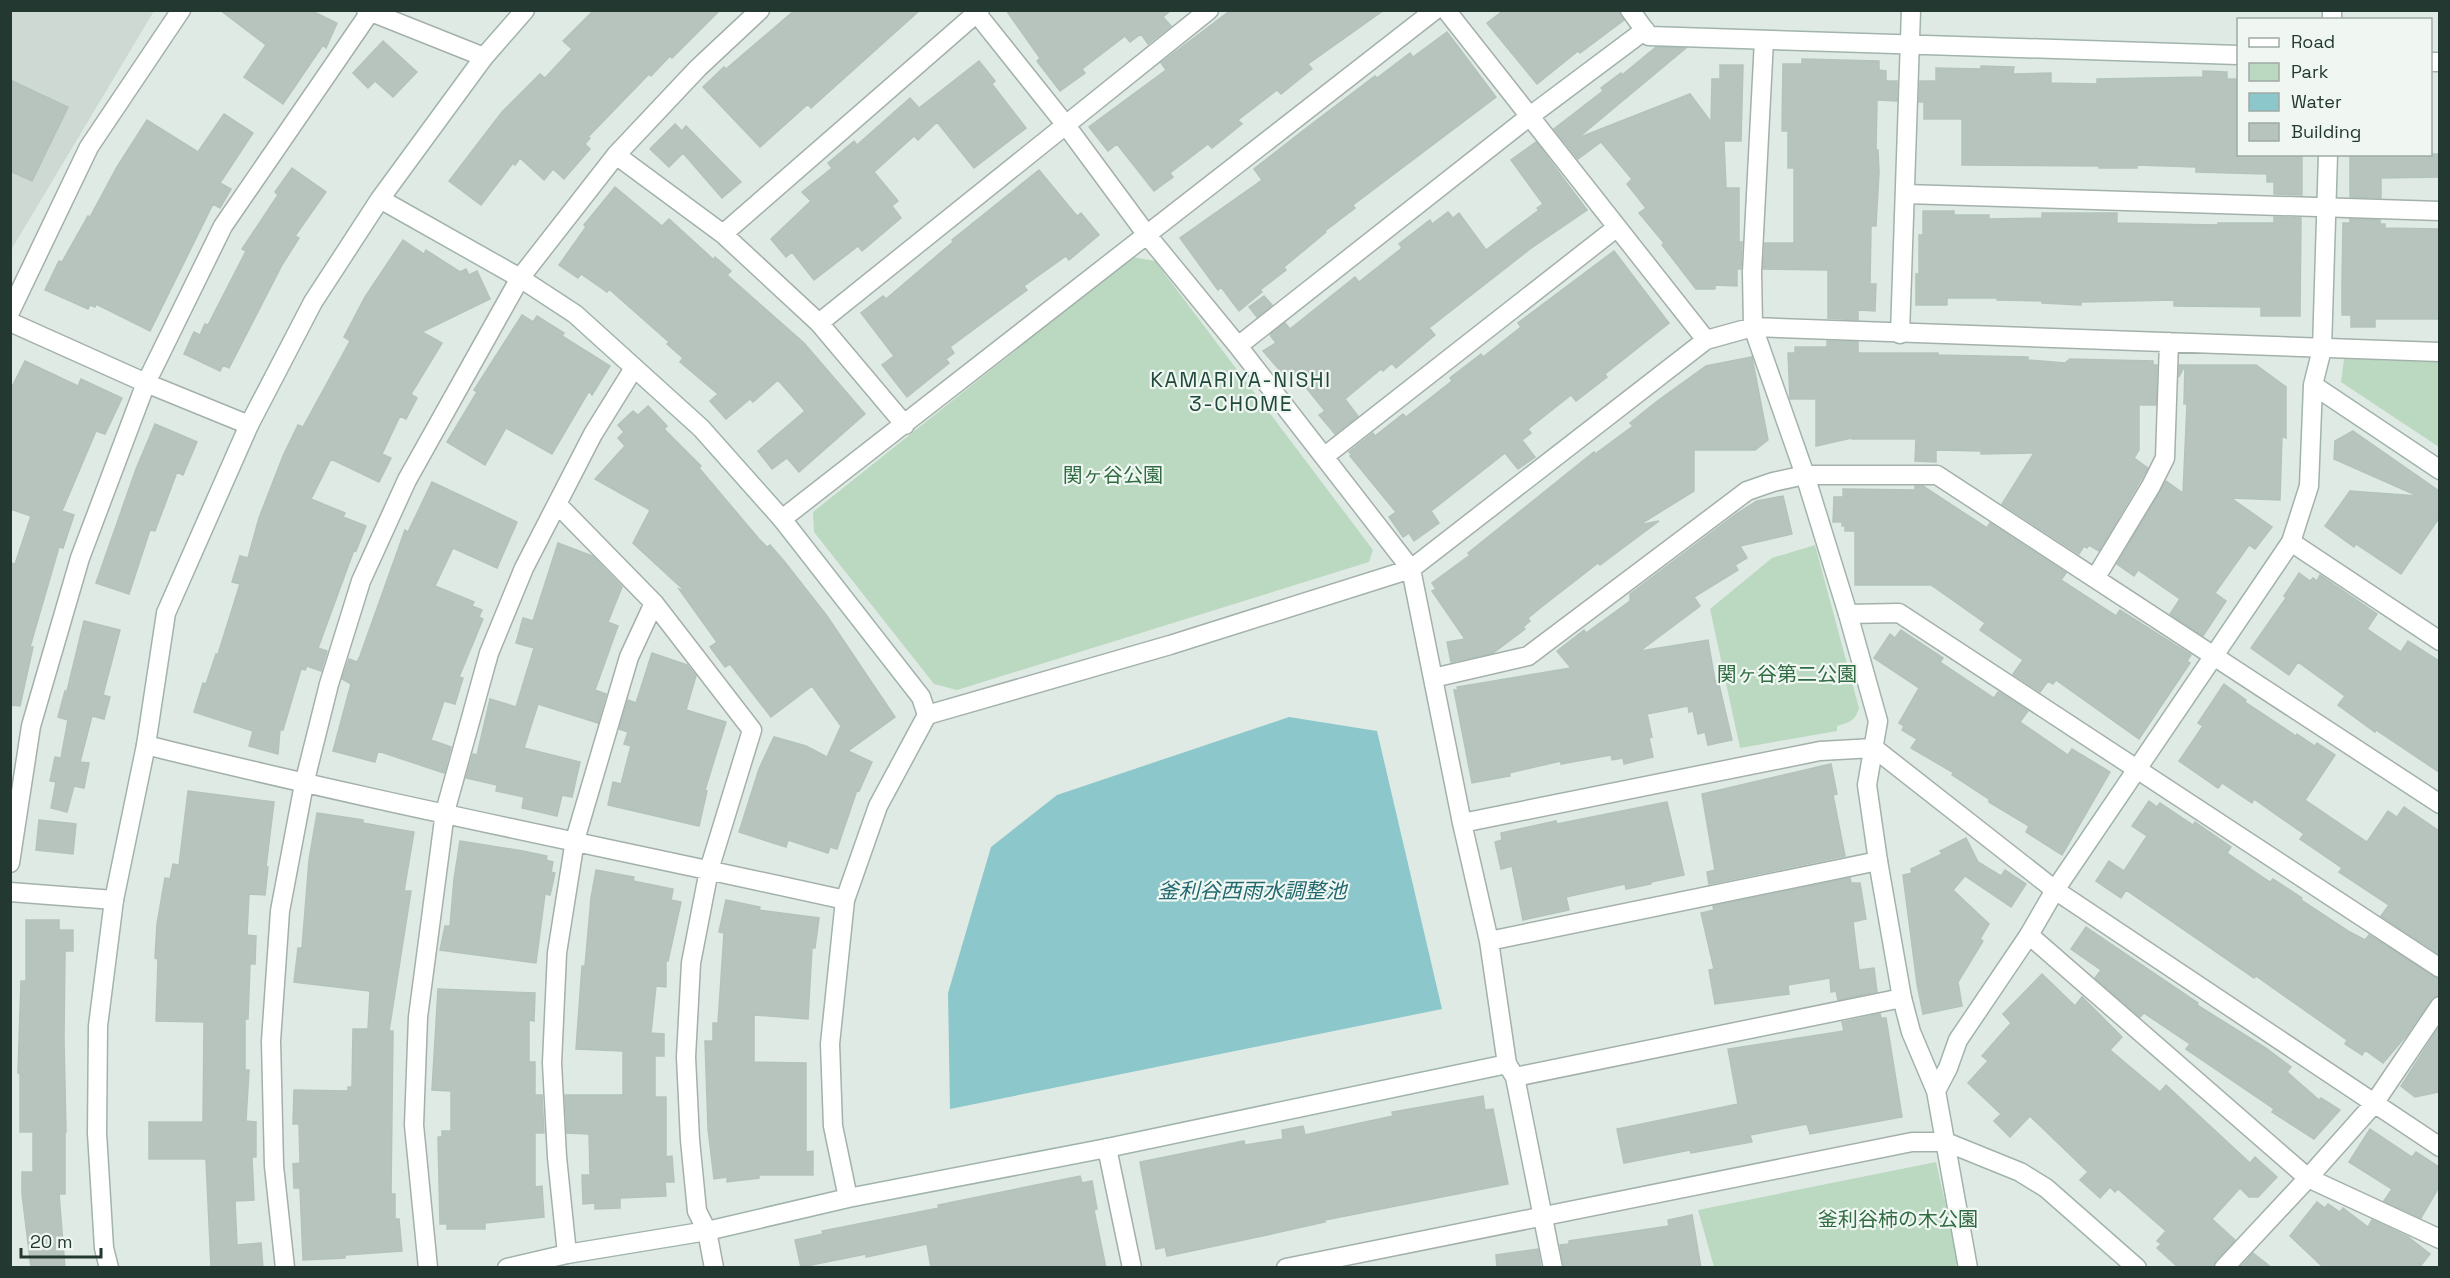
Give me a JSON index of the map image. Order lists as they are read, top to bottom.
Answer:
{
  "districts": ["KAMARIYA-NISHI 3-CHOME"],
  "water": ["釜利谷西雨水調整池"],
  "parks": ["関ヶ谷公園", "関ヶ谷第二公園", "釜利谷柿の木公園"],
  "legend": [
    "Road",
    "Park",
    "Water",
    "Building"
  ],
  "scale_bar": "20 m"
}
